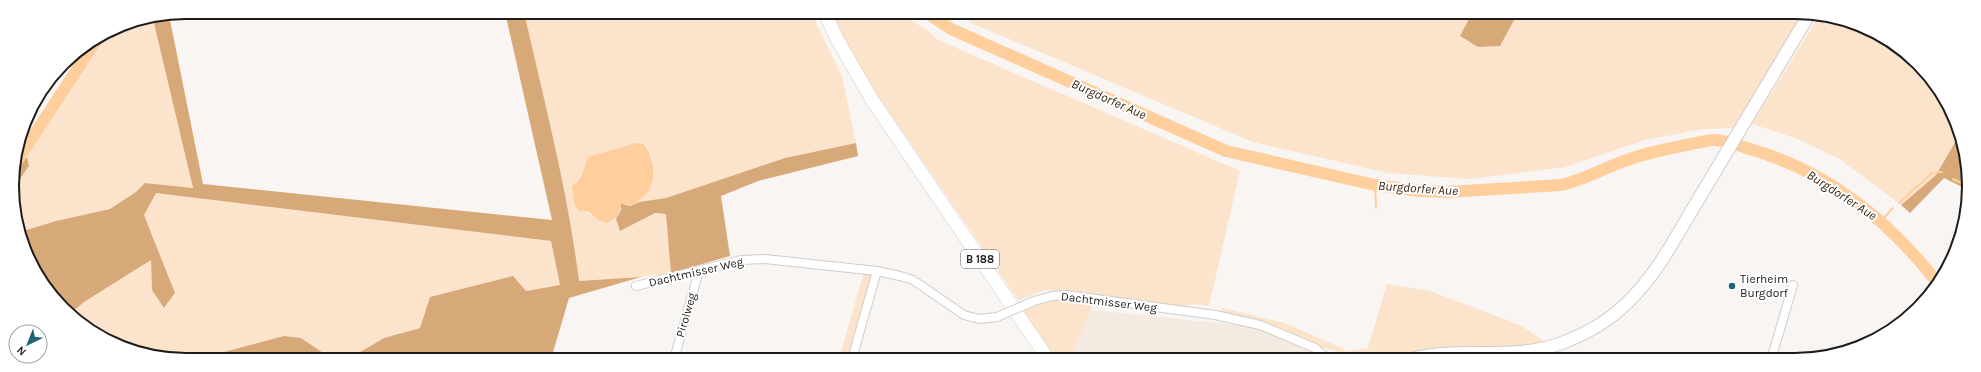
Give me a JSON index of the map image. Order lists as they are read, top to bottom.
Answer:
{
  "streets": {
    "main road": ["B 188"],
    "street": ["Dachtmisser Weg", "Pirolweg"]
  },
  "crossings": [
    ["Dachtmisser Weg", "Pirolweg"]
  ],
  "water": ["Burgdorfer Aue"],
  "places": ["Tierheim Burgdorf"],
  "north": "bottom left"
}
